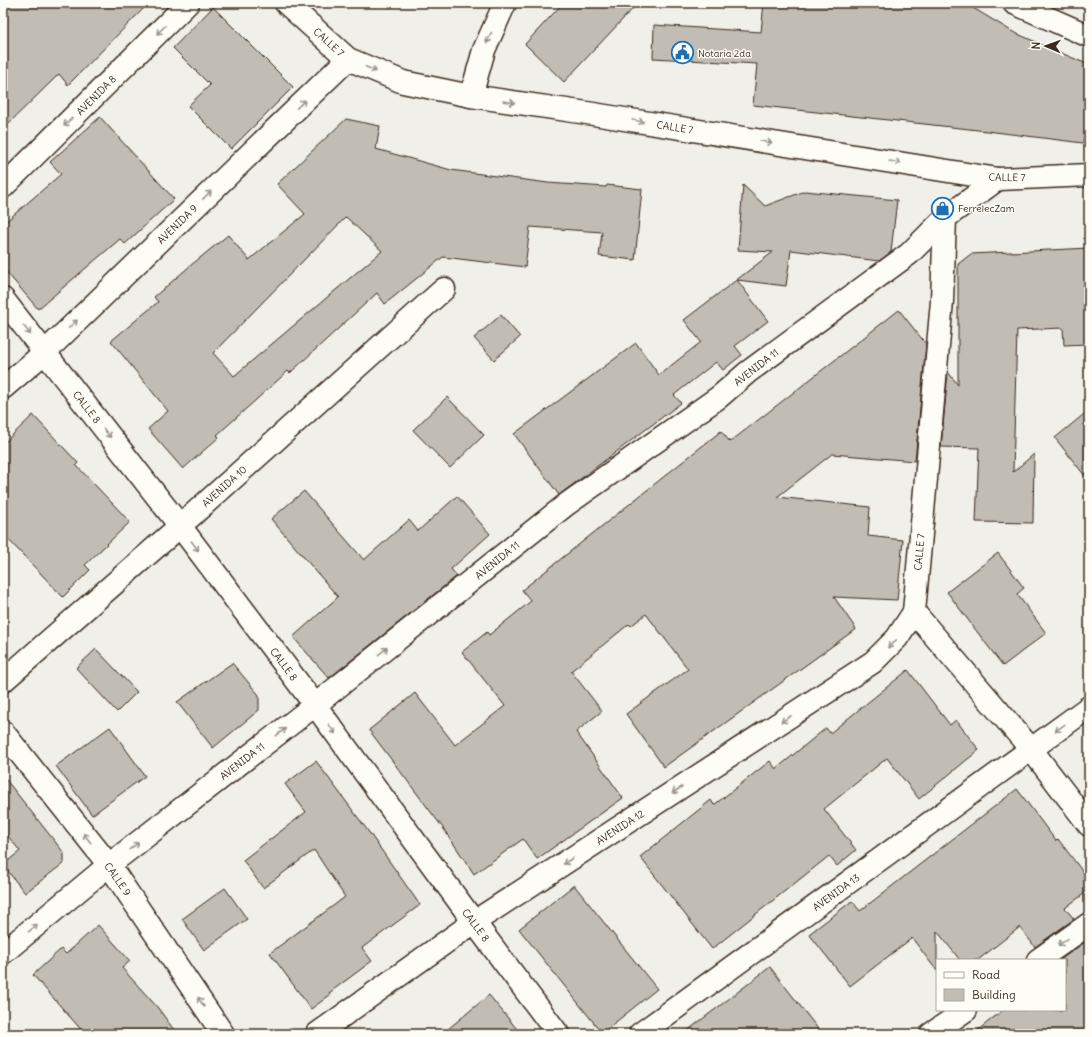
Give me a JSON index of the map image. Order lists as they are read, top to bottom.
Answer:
{
  "streets": {
    "street": [
      "CALLE 7",
      "AVENIDA 8",
      "AVENIDA 9",
      "AVENIDA 11",
      "CALLE 8",
      "AVENIDA 10",
      "AVENIDA 12",
      "CALLE 9",
      "AVENIDA 13"
    ]
  },
  "crossings": [
    ["CALLE 7", "AVENIDA 9"],
    ["CALLE 7", "AVENIDA 11"],
    ["CALLE 7", "AVENIDA 12"],
    ["AVENIDA 9", "CALLE 8"],
    ["AVENIDA 11", "CALLE 8"],
    ["AVENIDA 11", "CALLE 9"],
    ["CALLE 8", "AVENIDA 10"],
    ["CALLE 8", "AVENIDA 12"]
  ],
  "one_way": [
    "CALLE 7",
    "AVENIDA 8",
    "AVENIDA 9",
    "AVENIDA 11",
    "CALLE 8",
    "AVENIDA 12",
    "CALLE 9"
  ],
  "places": {
    "public building": ["Notaría 2da"],
    "shop": ["FerrelecZam"]
  },
  "legend": ["Road", "Building"],
  "north": "left"
}
